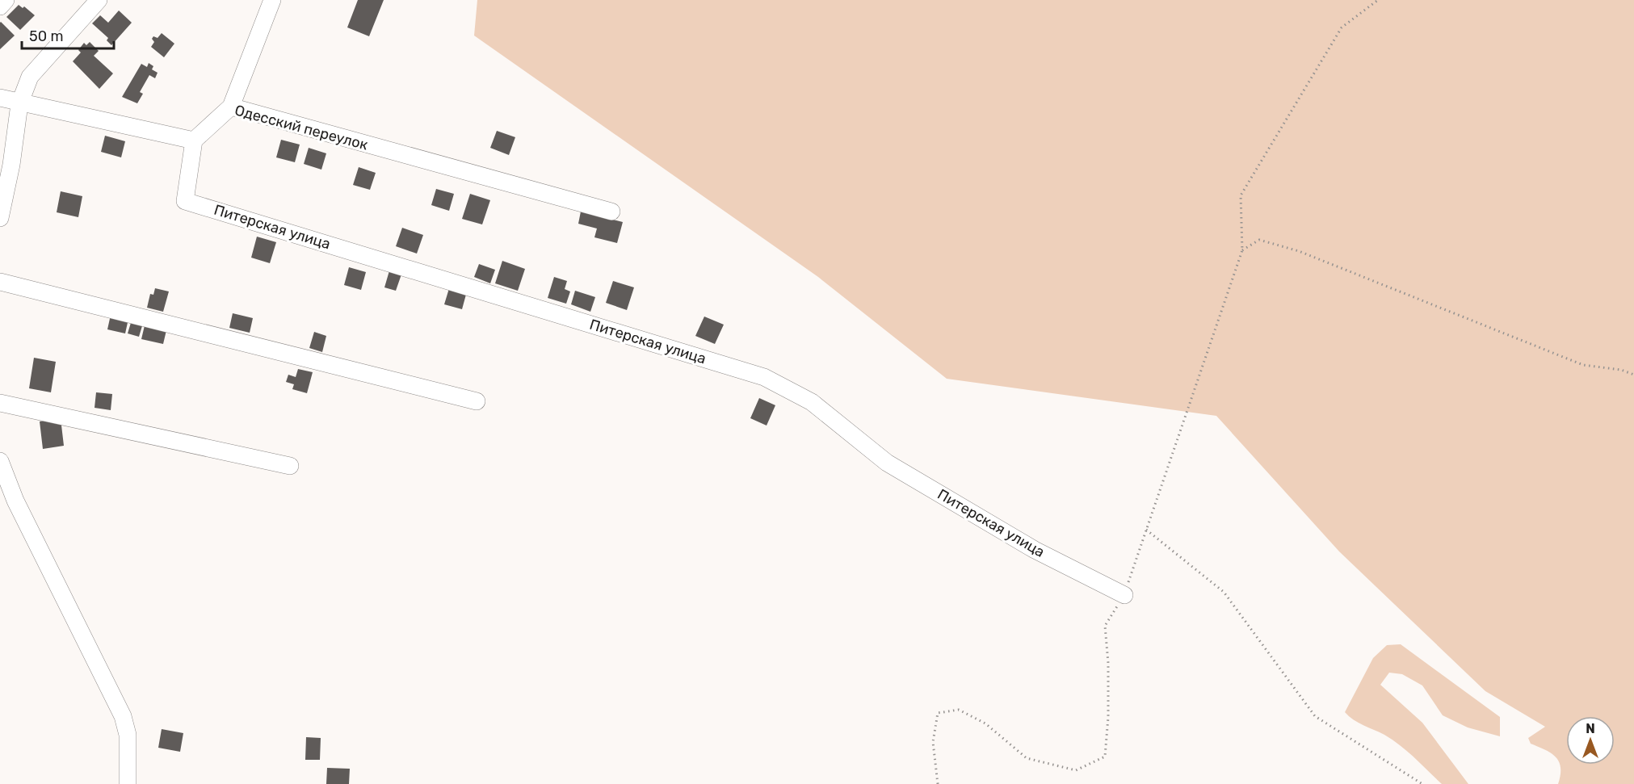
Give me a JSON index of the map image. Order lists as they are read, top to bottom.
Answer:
{
  "streets": {
    "street": ["Одесский переулок", "Питерская улица"]
  },
  "crossings": [
    ["Одесский переулок", "Питерская улица"]
  ],
  "scale_bar": "50 m",
  "north": "top"
}
